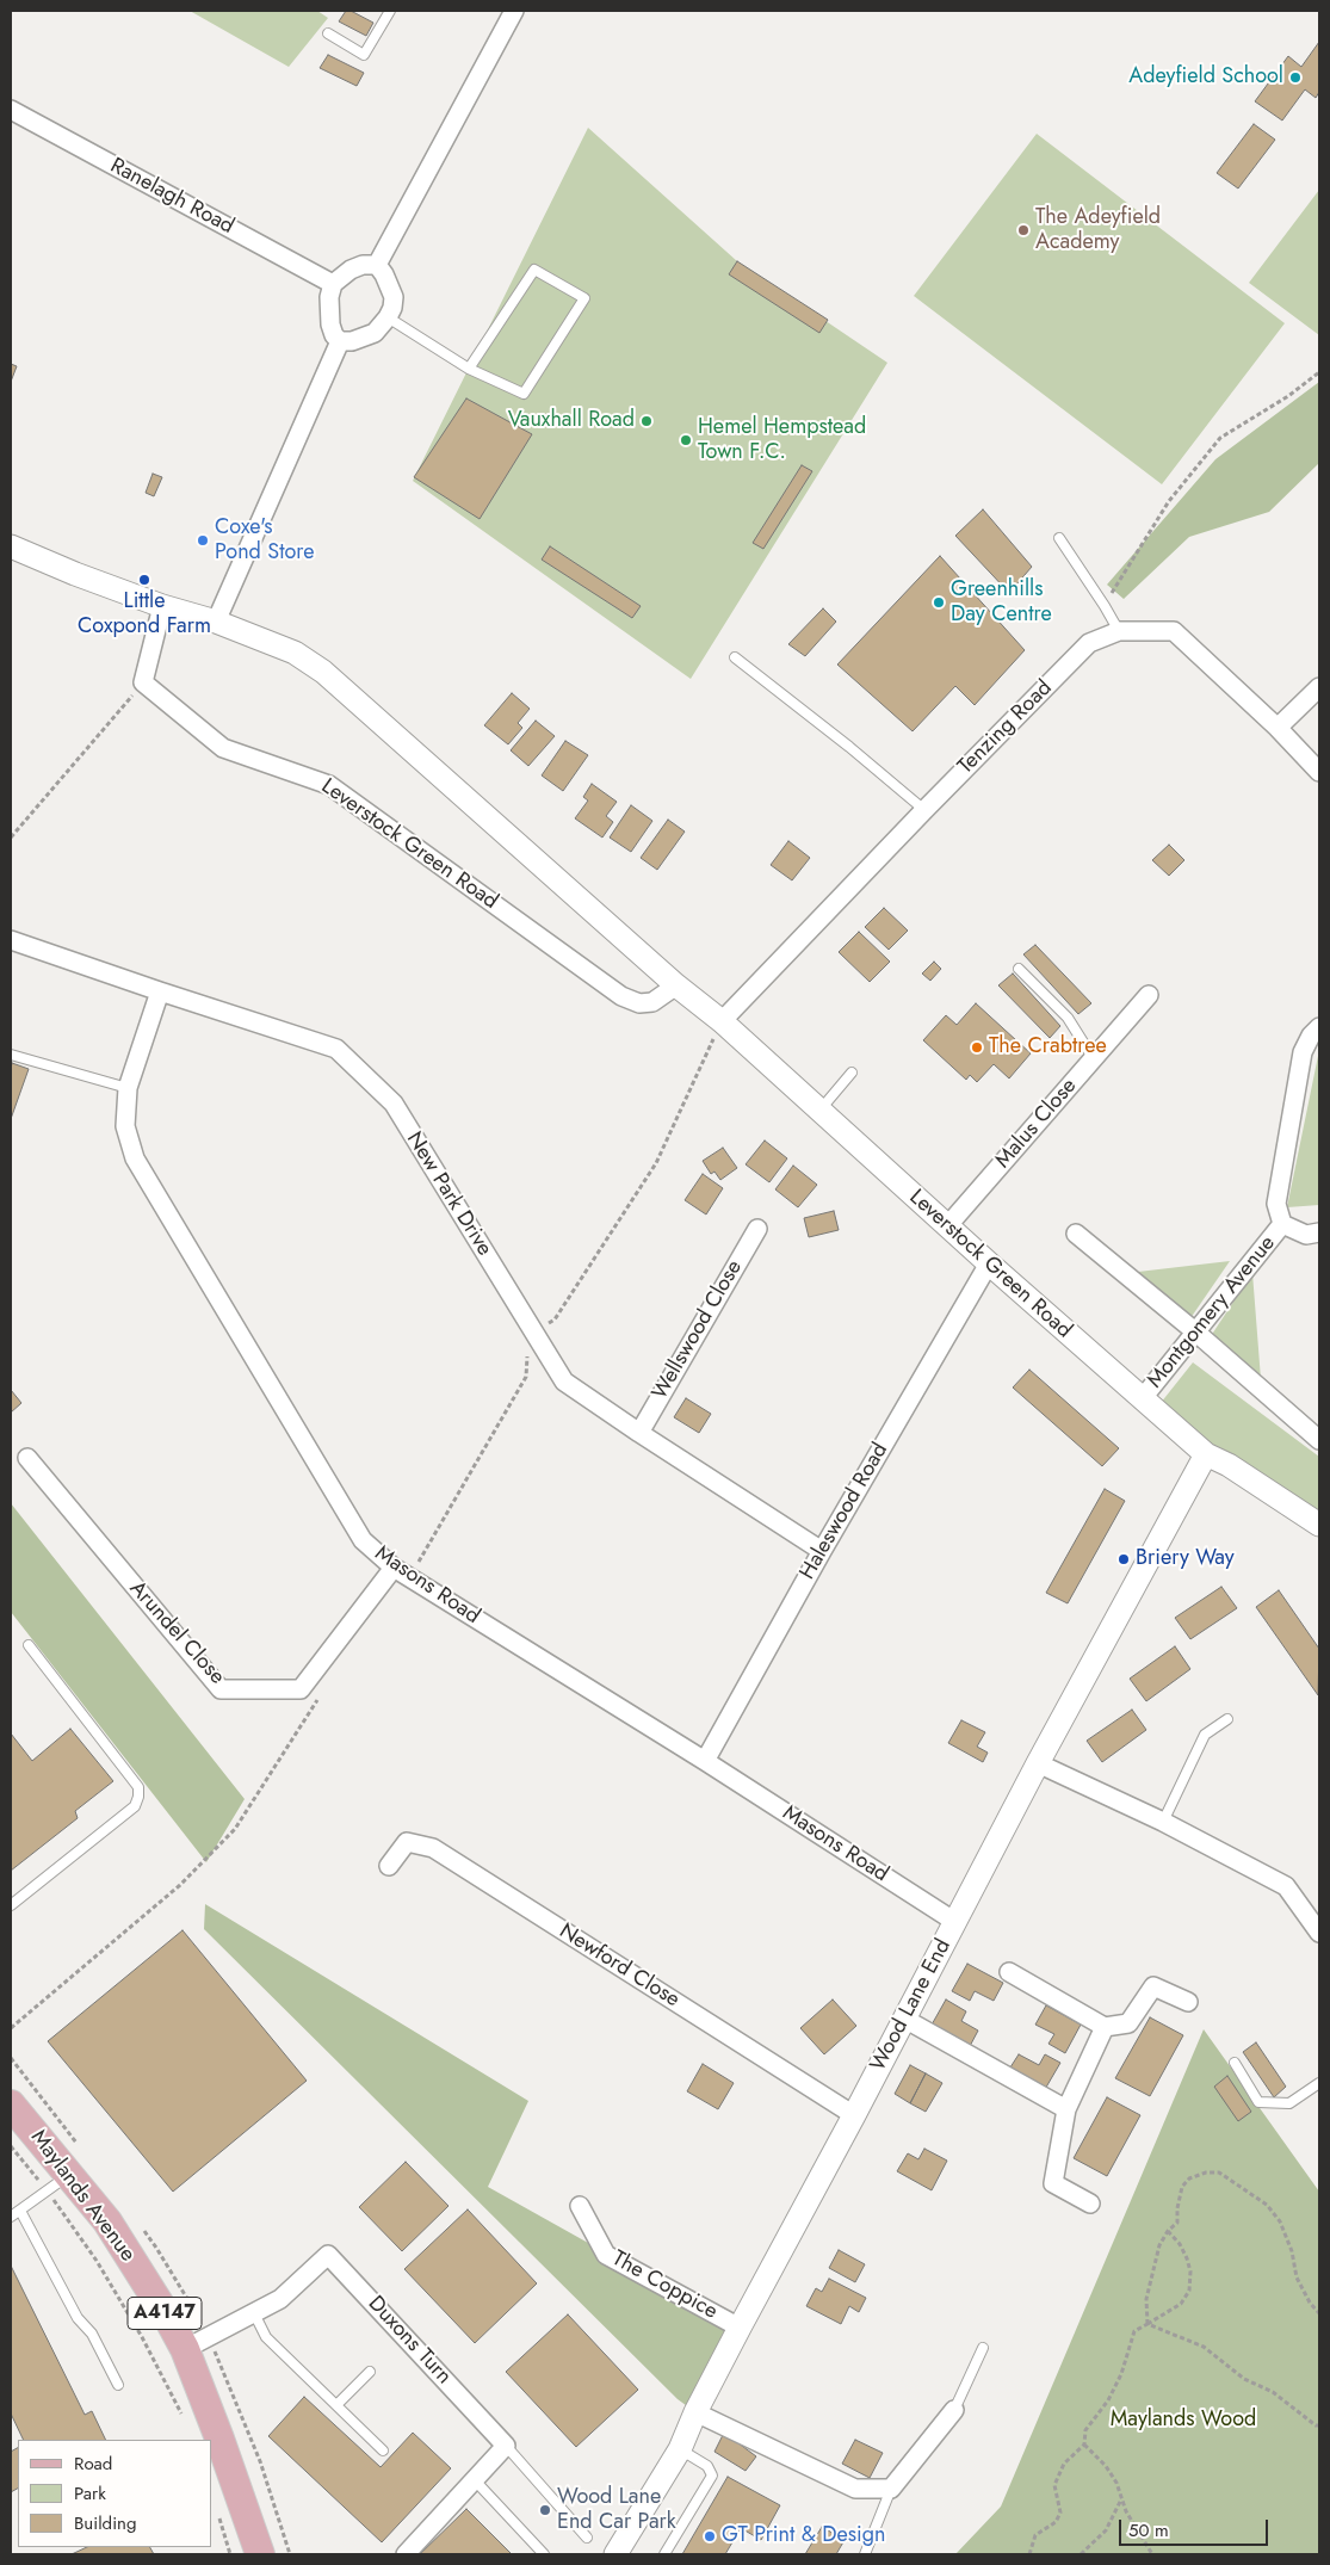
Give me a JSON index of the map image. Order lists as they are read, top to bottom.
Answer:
{
  "streets": {
    "main road": ["Maylands Avenue", "A4147"],
    "street": [
      "Ranelagh Road",
      "Tenzing Road",
      "Leverstock Green Road",
      "Malus Close",
      "New Park Drive",
      "Montgomery Avenue",
      "Wellswood Close",
      "Haleswood Road",
      "Masons Road",
      "Arundel Close",
      "Newford Close",
      "Wood Lane End",
      "The Coppice",
      "Duxons Turn"
    ]
  },
  "crossings": [
    ["Tenzing Road", "Leverstock Green Road"],
    ["Leverstock Green Road", "Malus Close"],
    ["Leverstock Green Road", "Montgomery Avenue"],
    ["Leverstock Green Road", "Haleswood Road"],
    ["Leverstock Green Road", "Wood Lane End"],
    ["New Park Drive", "Wellswood Close"],
    ["New Park Drive", "Haleswood Road"],
    ["New Park Drive", "Masons Road"],
    ["Haleswood Road", "Masons Road"],
    ["Masons Road", "Arundel Close"],
    ["Masons Road", "Wood Lane End"],
    ["Newford Close", "Wood Lane End"],
    ["Wood Lane End", "The Coppice"],
    ["Maylands Avenue", "Duxons Turn"]
  ],
  "parks": ["Maylands Wood"],
  "places": [
    "Adeyfield School",
    "The Adeyfield Academy",
    "Vauxhall Road",
    "Hemel Hempstead Town F.C.",
    "Coxe's Pond Store",
    "Little Coxpond Farm",
    "Greenhills Day Centre",
    "The Crabtree",
    "Briery Way",
    "Wood Lane End Car Park",
    "GT Print & Design"
  ],
  "legend": ["Road", "Park", "Building"],
  "scale_bar": "50 m"
}
